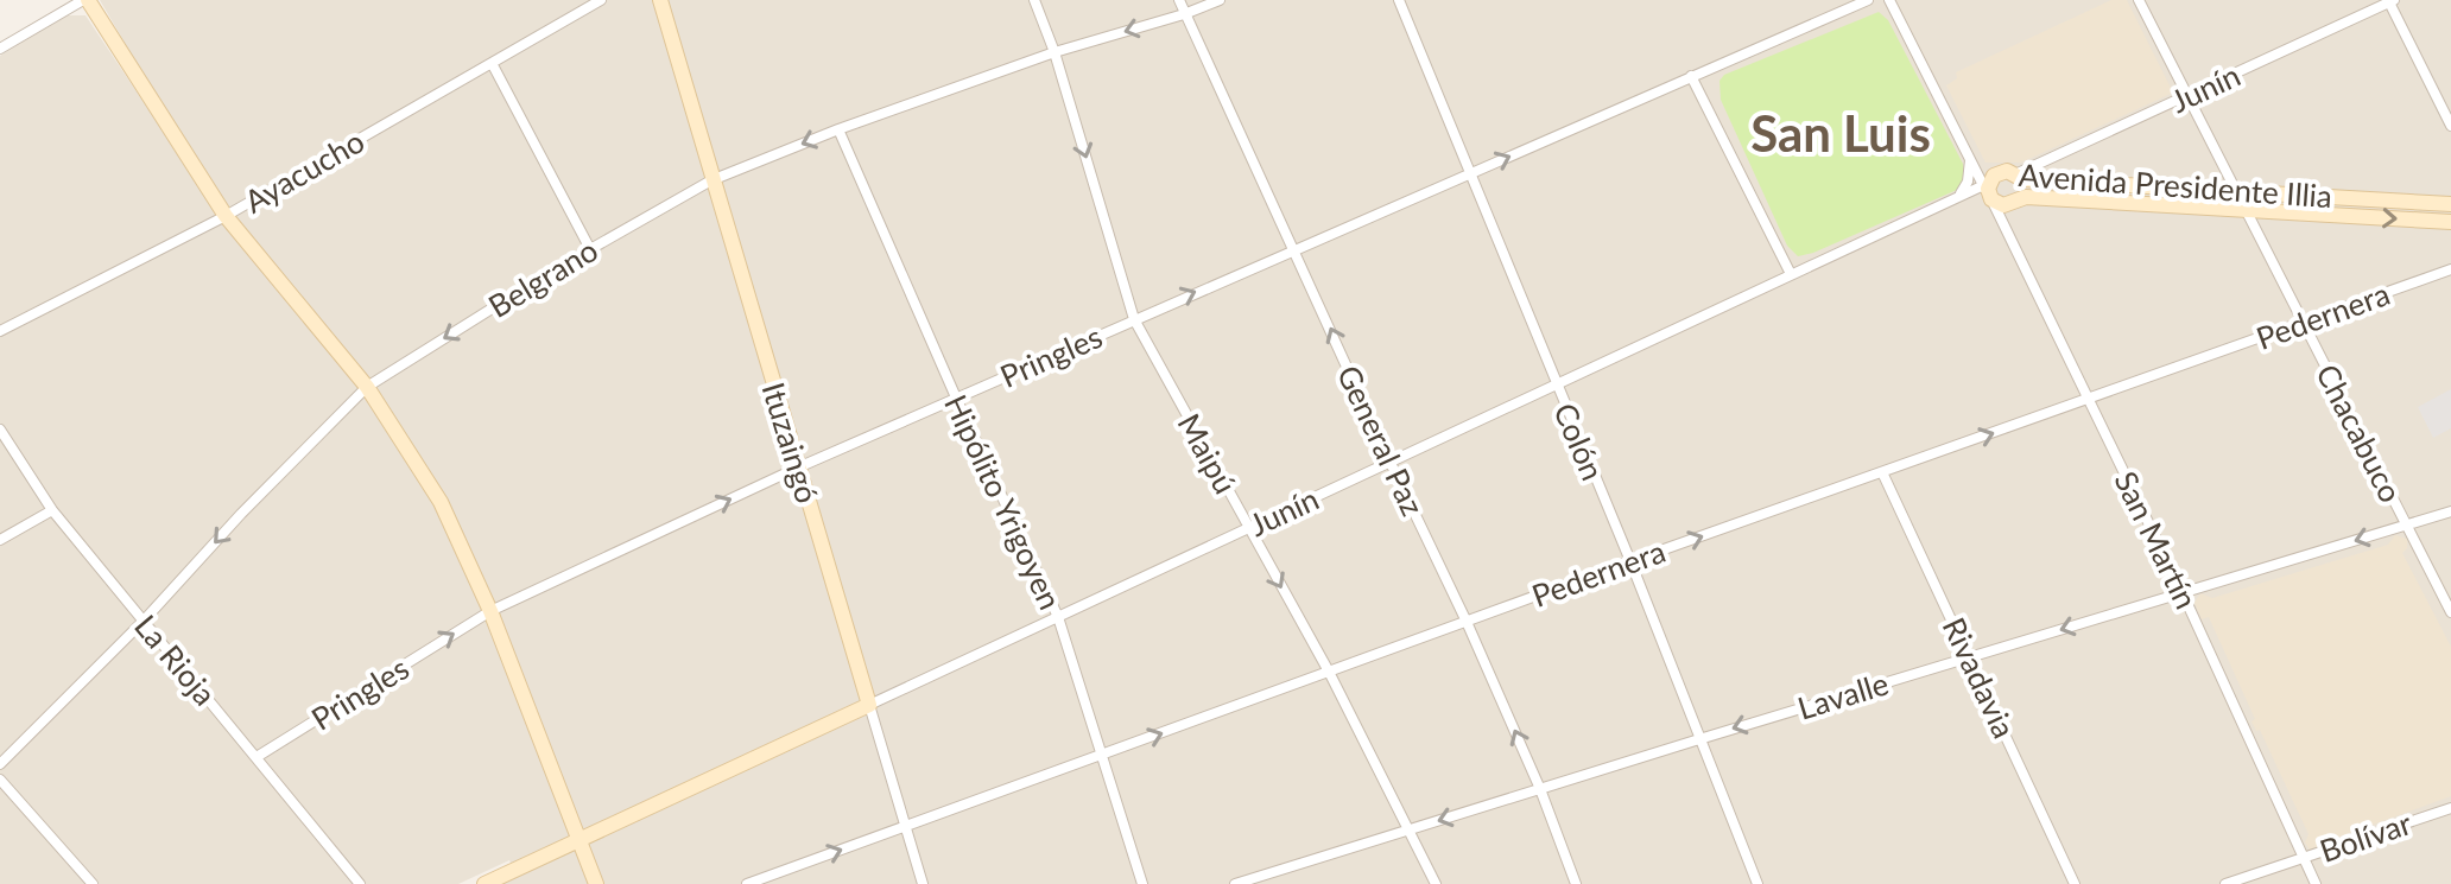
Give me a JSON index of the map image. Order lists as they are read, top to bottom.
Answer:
{
  "streets": {
    "street": [
      "Junín",
      "Ayacucho",
      "Avenida Presidente Illia",
      "Belgrano",
      "Pedernera",
      "Pringles",
      "Chacabuco",
      "General Paz",
      "Colón",
      "Ituzaingó",
      "Maipú",
      "Hipólito Yrigoyen",
      "San Martín",
      "La Rioja",
      "Rivadavia",
      "Lavalle",
      "Bolívar"
    ]
  },
  "crossings": [
    ["Junín", "Avenida Presidente Illia"],
    ["Junín", "Chacabuco"],
    ["Junín", "General Paz"],
    ["Junín", "Colón"],
    ["Junín", "Ituzaingó"],
    ["Junín", "Maipú"],
    ["Junín", "Hipólito Yrigoyen"],
    ["Junín", "San Martín"],
    ["Avenida Presidente Illia", "Chacabuco"],
    ["Avenida Presidente Illia", "San Martín"],
    ["Belgrano", "General Paz"],
    ["Belgrano", "Ituzaingó"],
    ["Belgrano", "Maipú"],
    ["Belgrano", "Hipólito Yrigoyen"],
    ["Belgrano", "La Rioja"],
    ["Pedernera", "Chacabuco"],
    ["Pedernera", "General Paz"],
    ["Pedernera", "Colón"],
    ["Pedernera", "Ituzaingó"],
    ["Pedernera", "Maipú"],
    ["Pedernera", "Hipólito Yrigoyen"],
    ["Pedernera", "San Martín"],
    ["Pedernera", "Rivadavia"],
    ["Pringles", "General Paz"],
    ["Pringles", "Colón"],
    ["Pringles", "Ituzaingó"],
    ["Pringles", "Maipú"],
    ["Pringles", "Hipólito Yrigoyen"],
    ["Pringles", "La Rioja"],
    ["Chacabuco", "Lavalle"],
    ["General Paz", "Lavalle"],
    ["Colón", "Lavalle"],
    ["Maipú", "Lavalle"],
    ["San Martín", "Lavalle"],
    ["San Martín", "Bolívar"],
    ["Rivadavia", "Lavalle"]
  ],
  "one_way": [
    "Belgrano",
    "Pedernera",
    "Pringles",
    "General Paz",
    "Maipú",
    "Lavalle"
  ],
  "districts": ["San Luis"]
}
